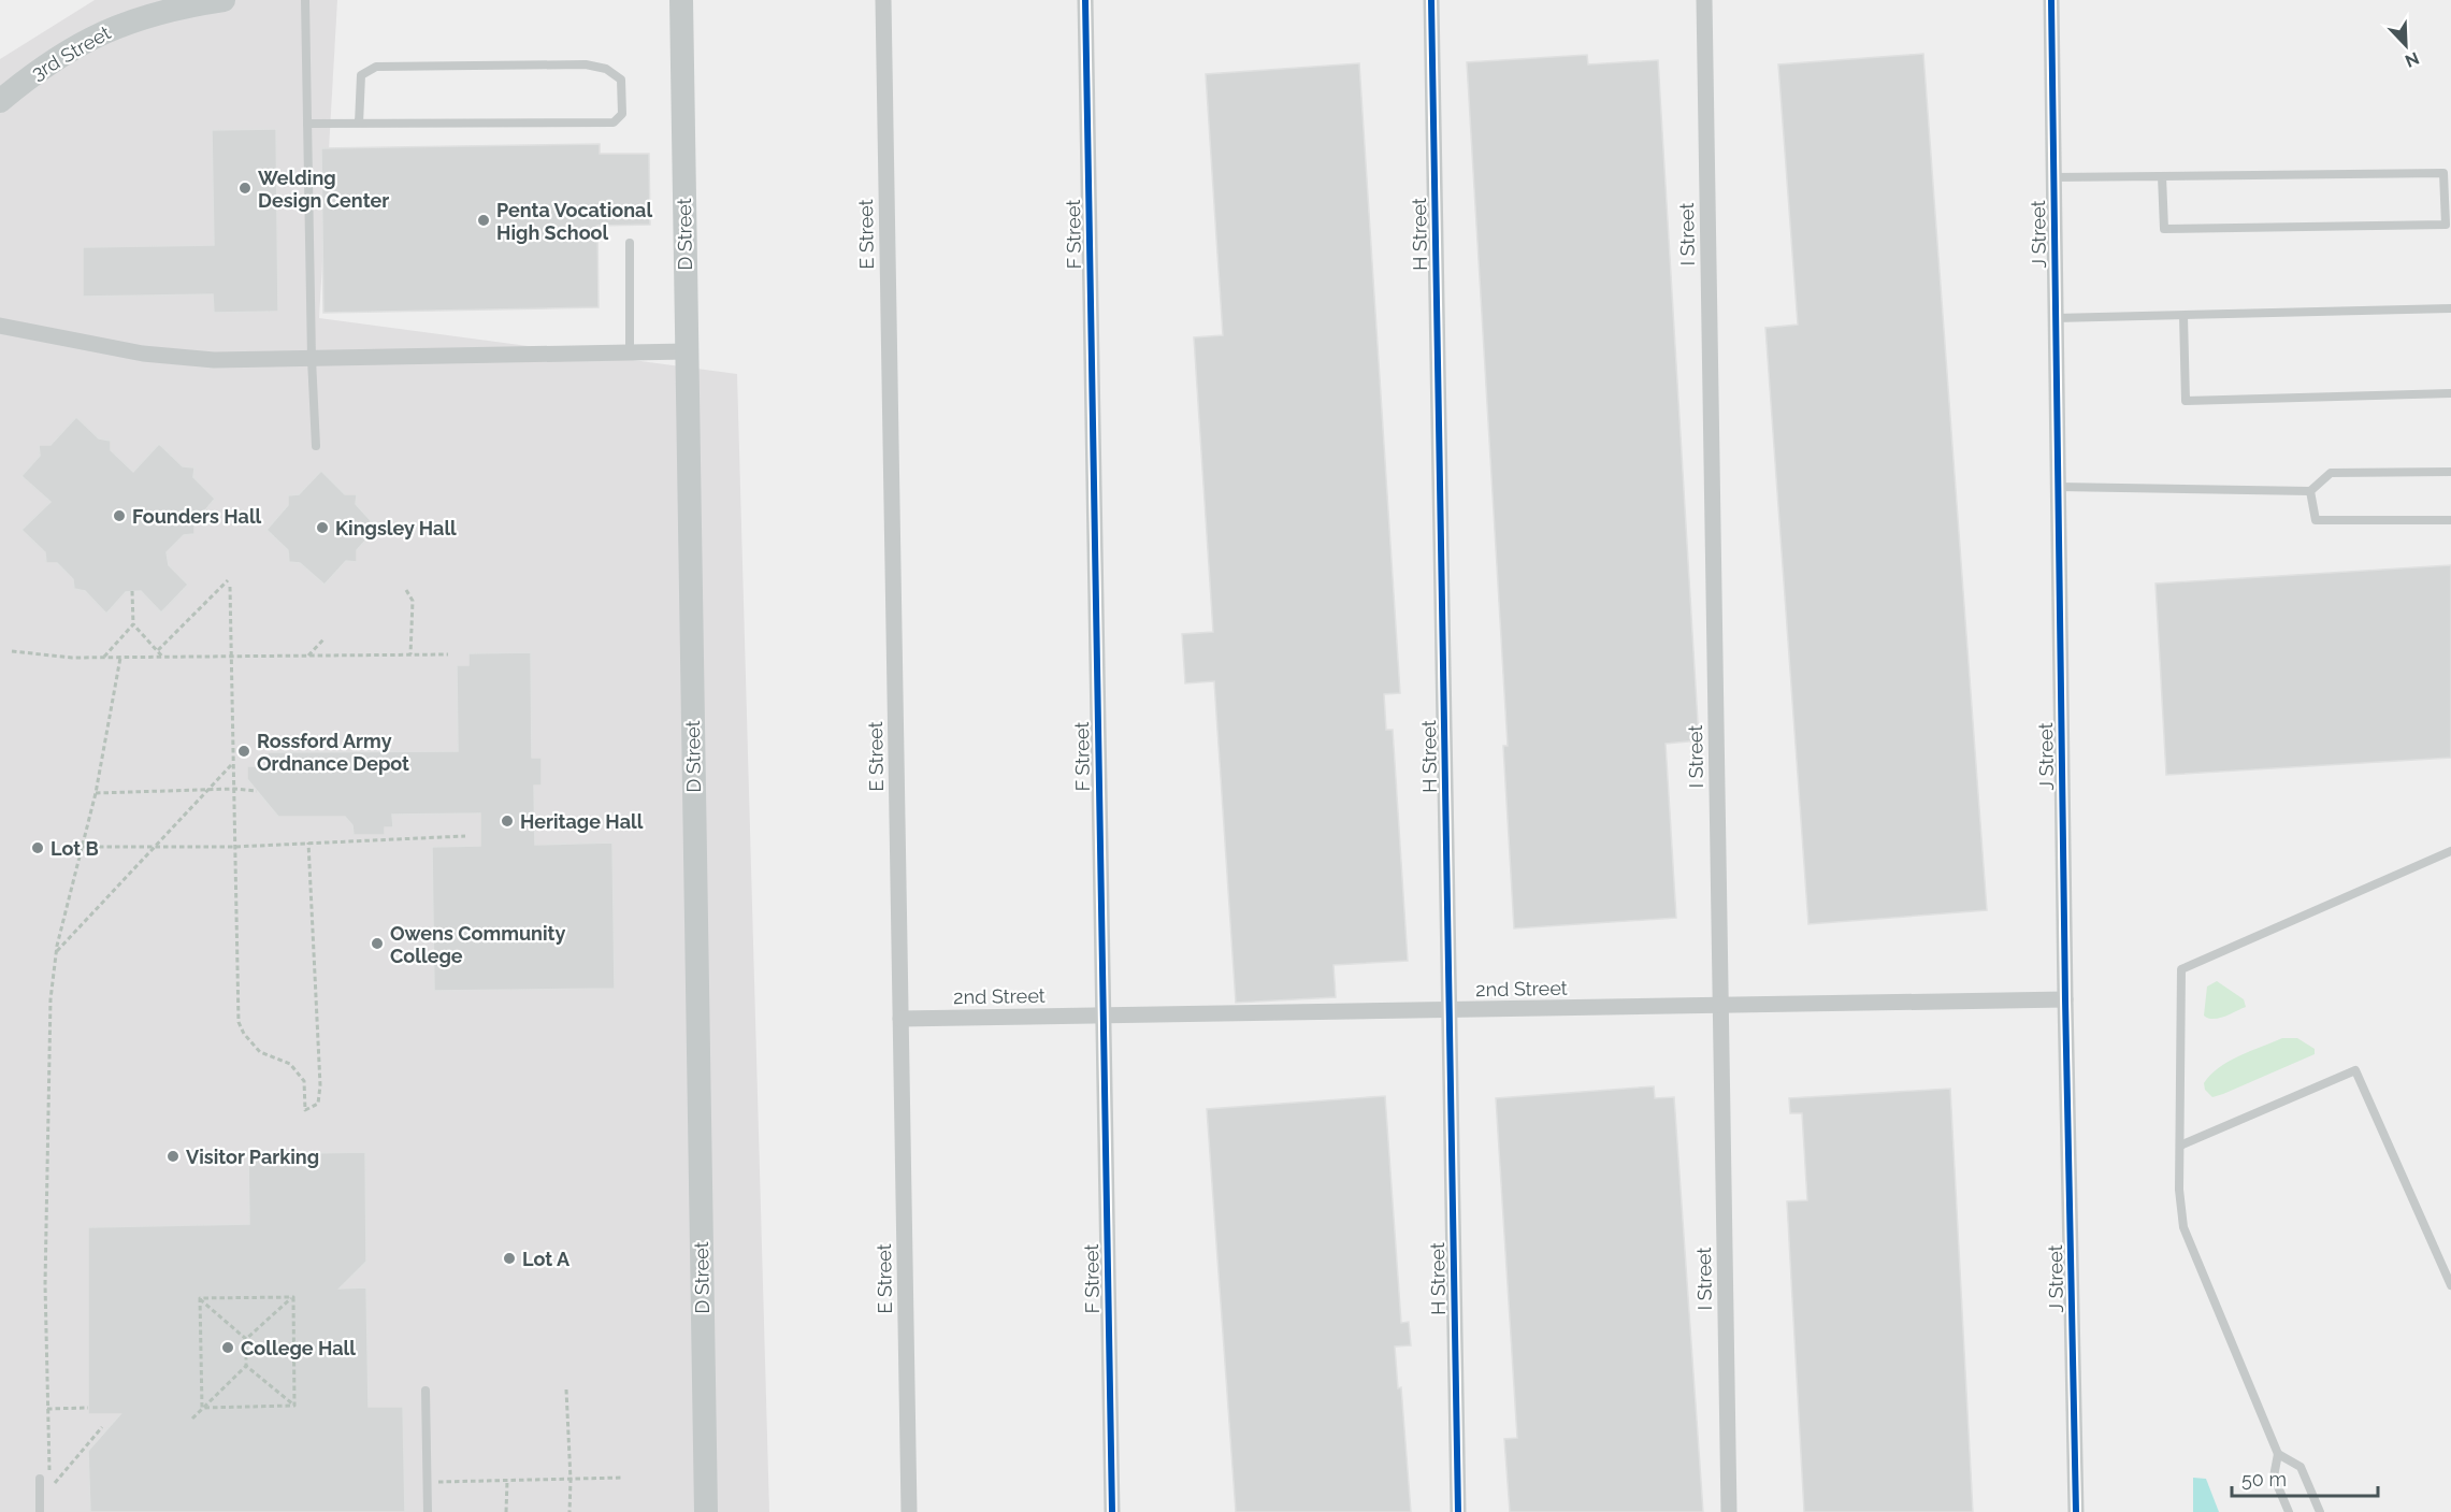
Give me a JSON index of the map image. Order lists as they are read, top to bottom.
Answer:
{
  "streets": {
    "street": [
      "3rd Street",
      "D Street",
      "E Street",
      "F Street",
      "H Street",
      "I Street",
      "J Street",
      "2nd Street"
    ]
  },
  "crossings": [
    ["E Street", "2nd Street"],
    ["F Street", "2nd Street"],
    ["H Street", "2nd Street"],
    ["I Street", "2nd Street"],
    ["J Street", "2nd Street"]
  ],
  "places": [
    "Welding Design Center",
    "Penta Vocational High School",
    "Founders Hall",
    "Kingsley Hall",
    "Rossford Army Ordnance Depot",
    "Heritage Hall",
    "Lot B",
    "Owens Community College",
    "Visitor Parking",
    "Lot A",
    "College Hall"
  ],
  "scale_bar": "50 m",
  "north": "bottom right"
}
